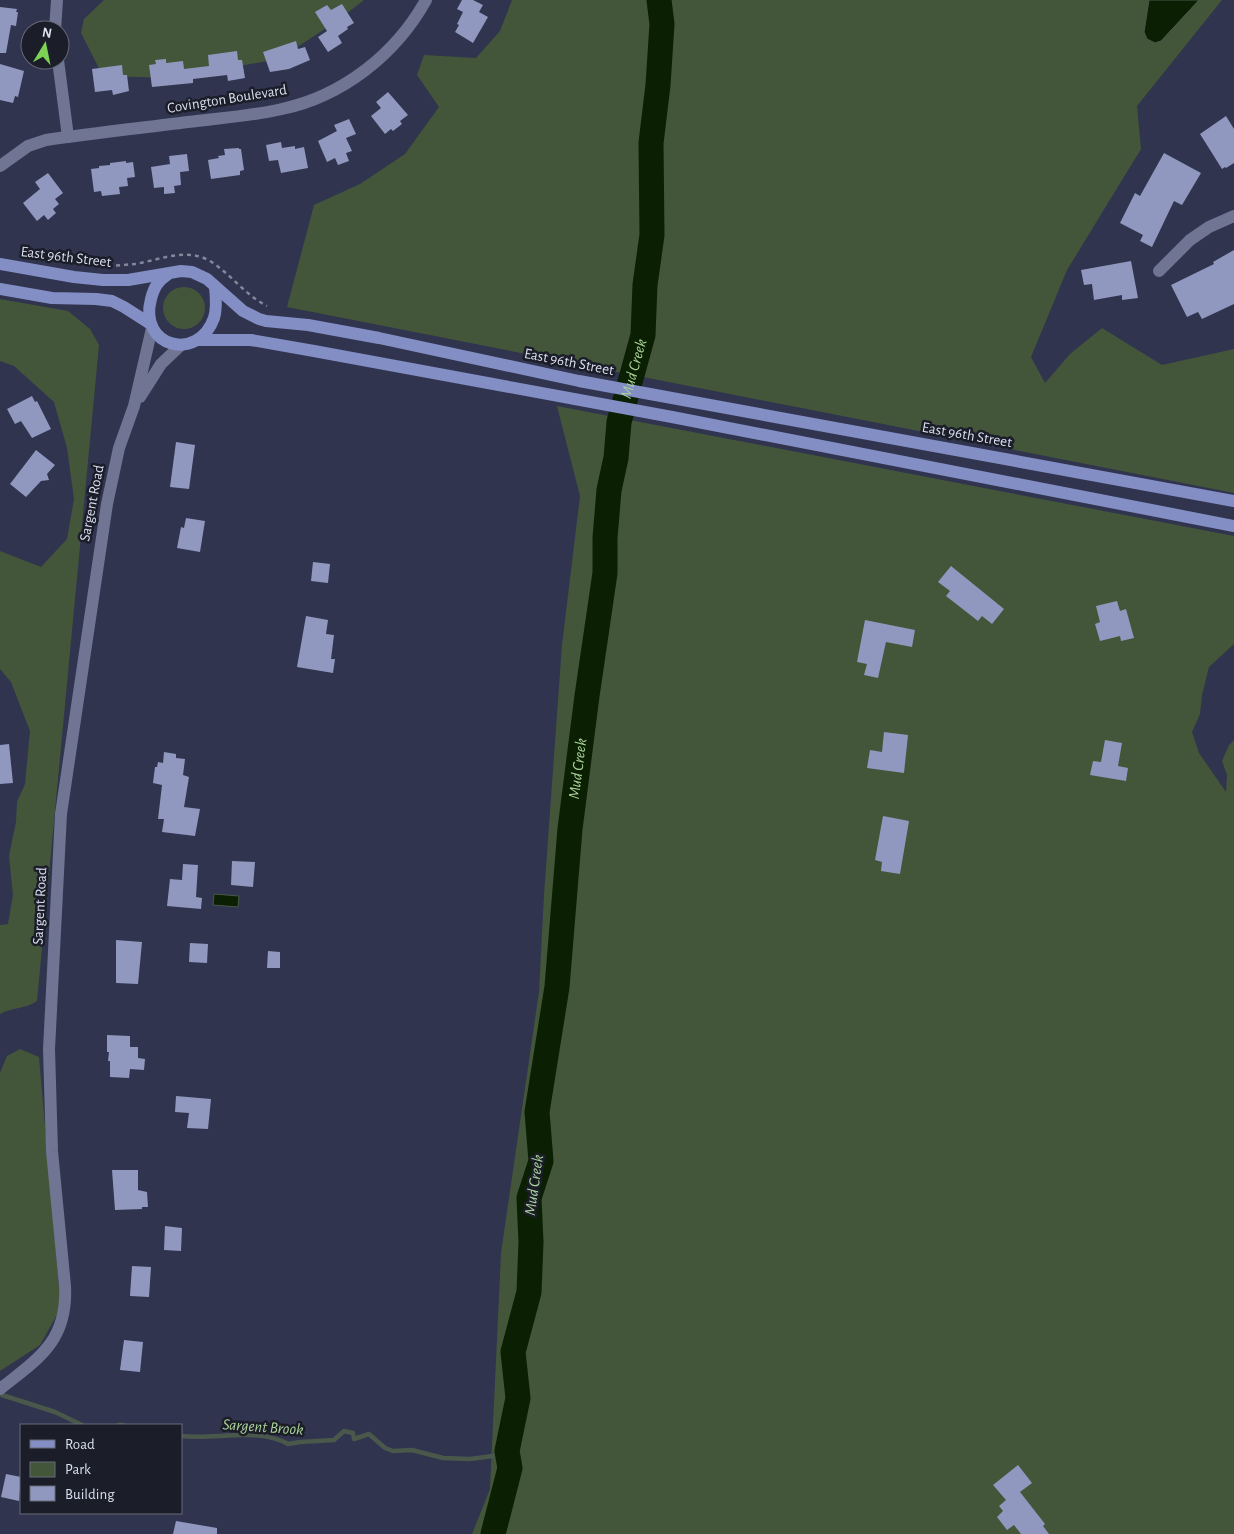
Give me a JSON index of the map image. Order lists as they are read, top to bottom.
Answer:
{
  "streets": {
    "main road": ["East 96th Street"],
    "street": ["Covington Boulevard", "Sargent Road"]
  },
  "crossings": [
    ["East 96th Street", "Sargent Road"]
  ],
  "water": ["Mud Creek", "Sargent Brook"],
  "legend": ["Road", "Park", "Building"],
  "north": "top"
}
